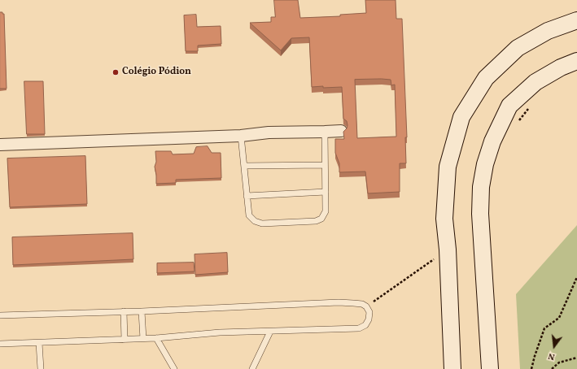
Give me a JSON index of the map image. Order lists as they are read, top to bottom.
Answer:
{
  "places": ["Colégio Pódion"],
  "north": "bottom"
}
